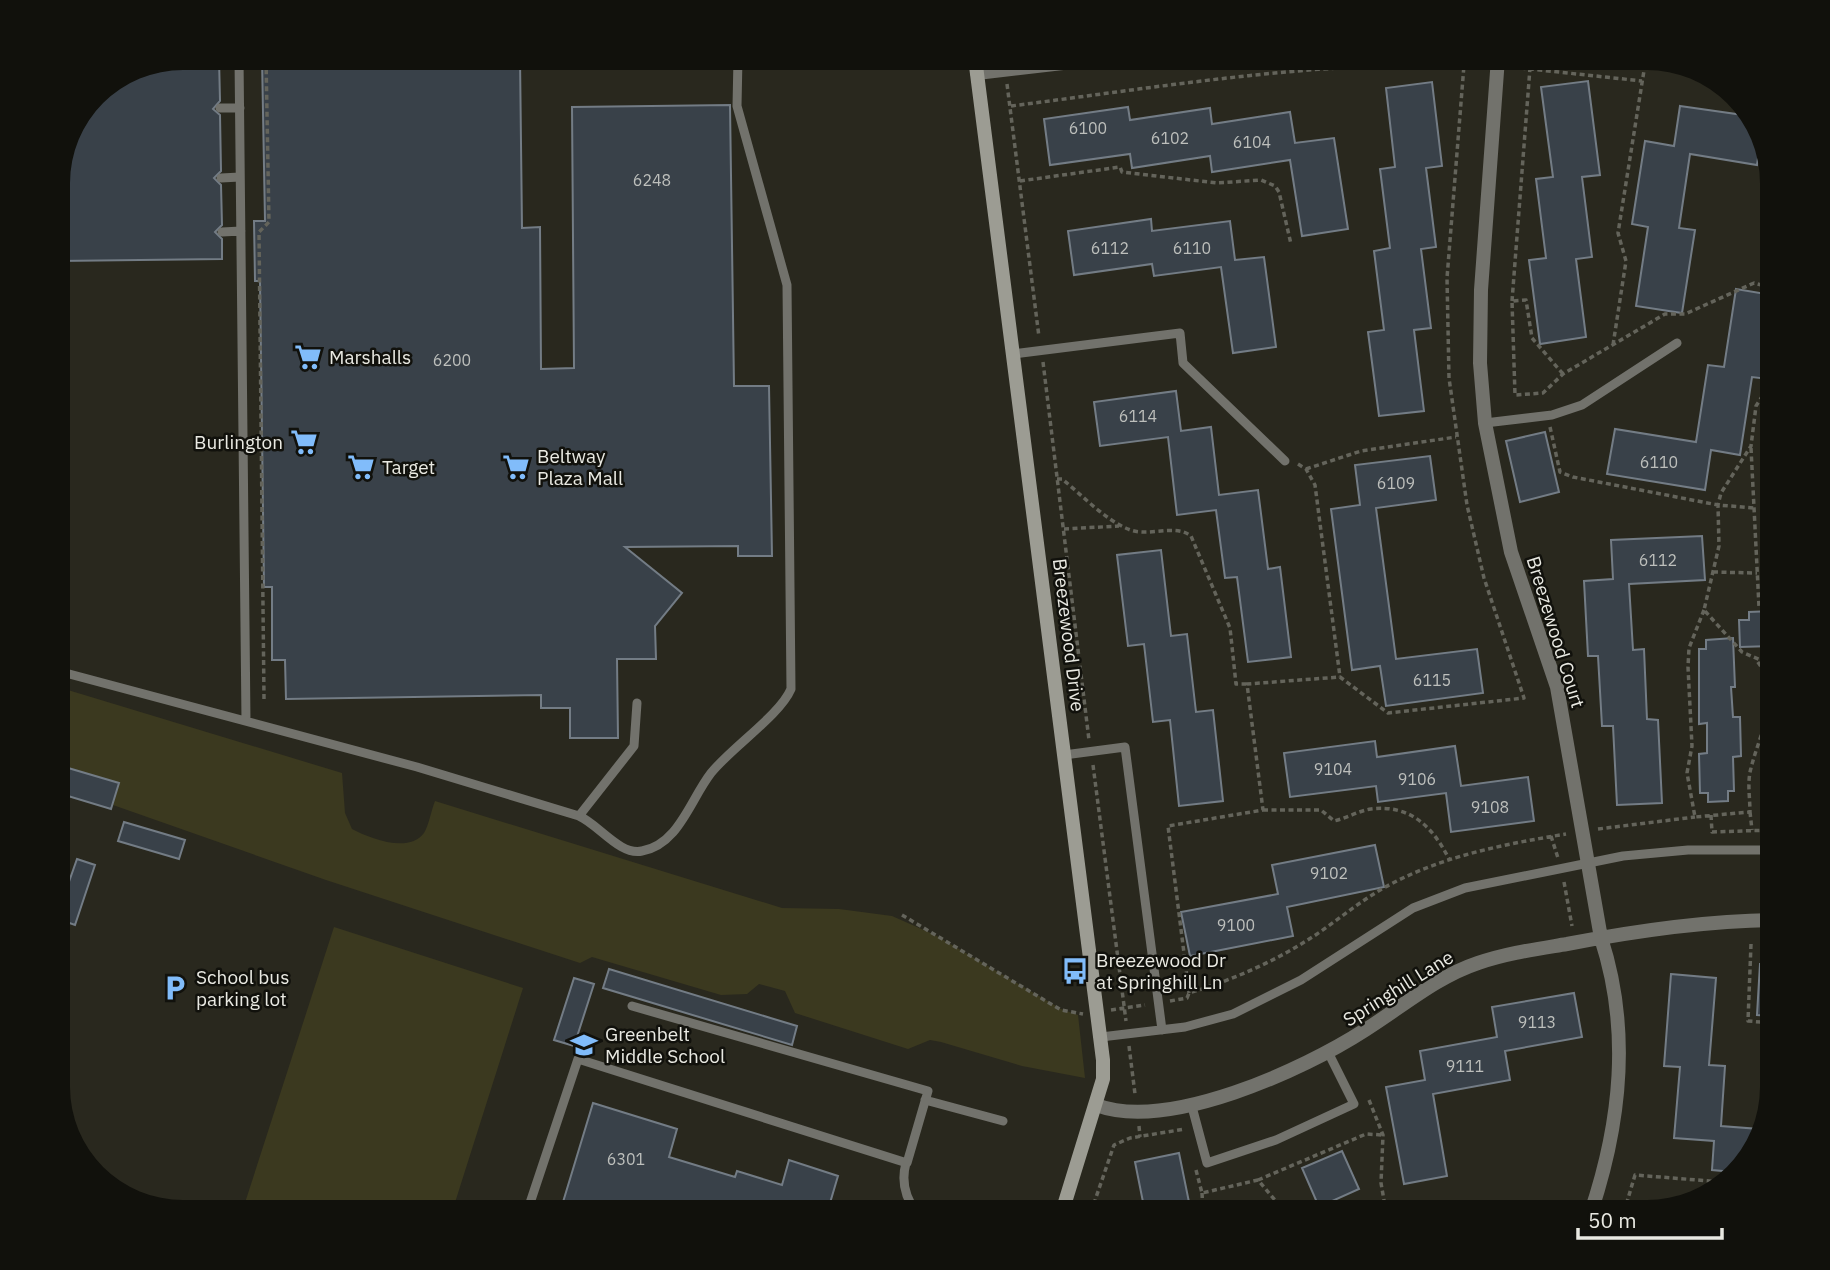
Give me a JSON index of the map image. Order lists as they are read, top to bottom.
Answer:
{
  "streets": {
    "street": ["Breezewood Court", "Breezewood Drive", "Springhill Lane"]
  },
  "crossings": [
    ["Breezewood Court", "Springhill Lane"],
    ["Breezewood Drive", "Springhill Lane"]
  ],
  "places": {
    "supermarket": [
      "Marshalls",
      "Burlington",
      "Target",
      "Beltway Plaza Mall"
    ],
    "bus stop": ["Breezewood Dr at Springhill Ln"],
    "parking": ["School bus parking lot"],
    "school or university": ["Greenbelt Middle School"]
  },
  "house_numbers": [
    "6100",
    "6102",
    "6104",
    "6248",
    "6112",
    "6110",
    "6200",
    "6114",
    "6110",
    "6109",
    "6112",
    "6115",
    "9104",
    "9106",
    "9108",
    "9102",
    "9100",
    "9113",
    "9111",
    "6301"
  ],
  "scale_bar": "50 m"
}
